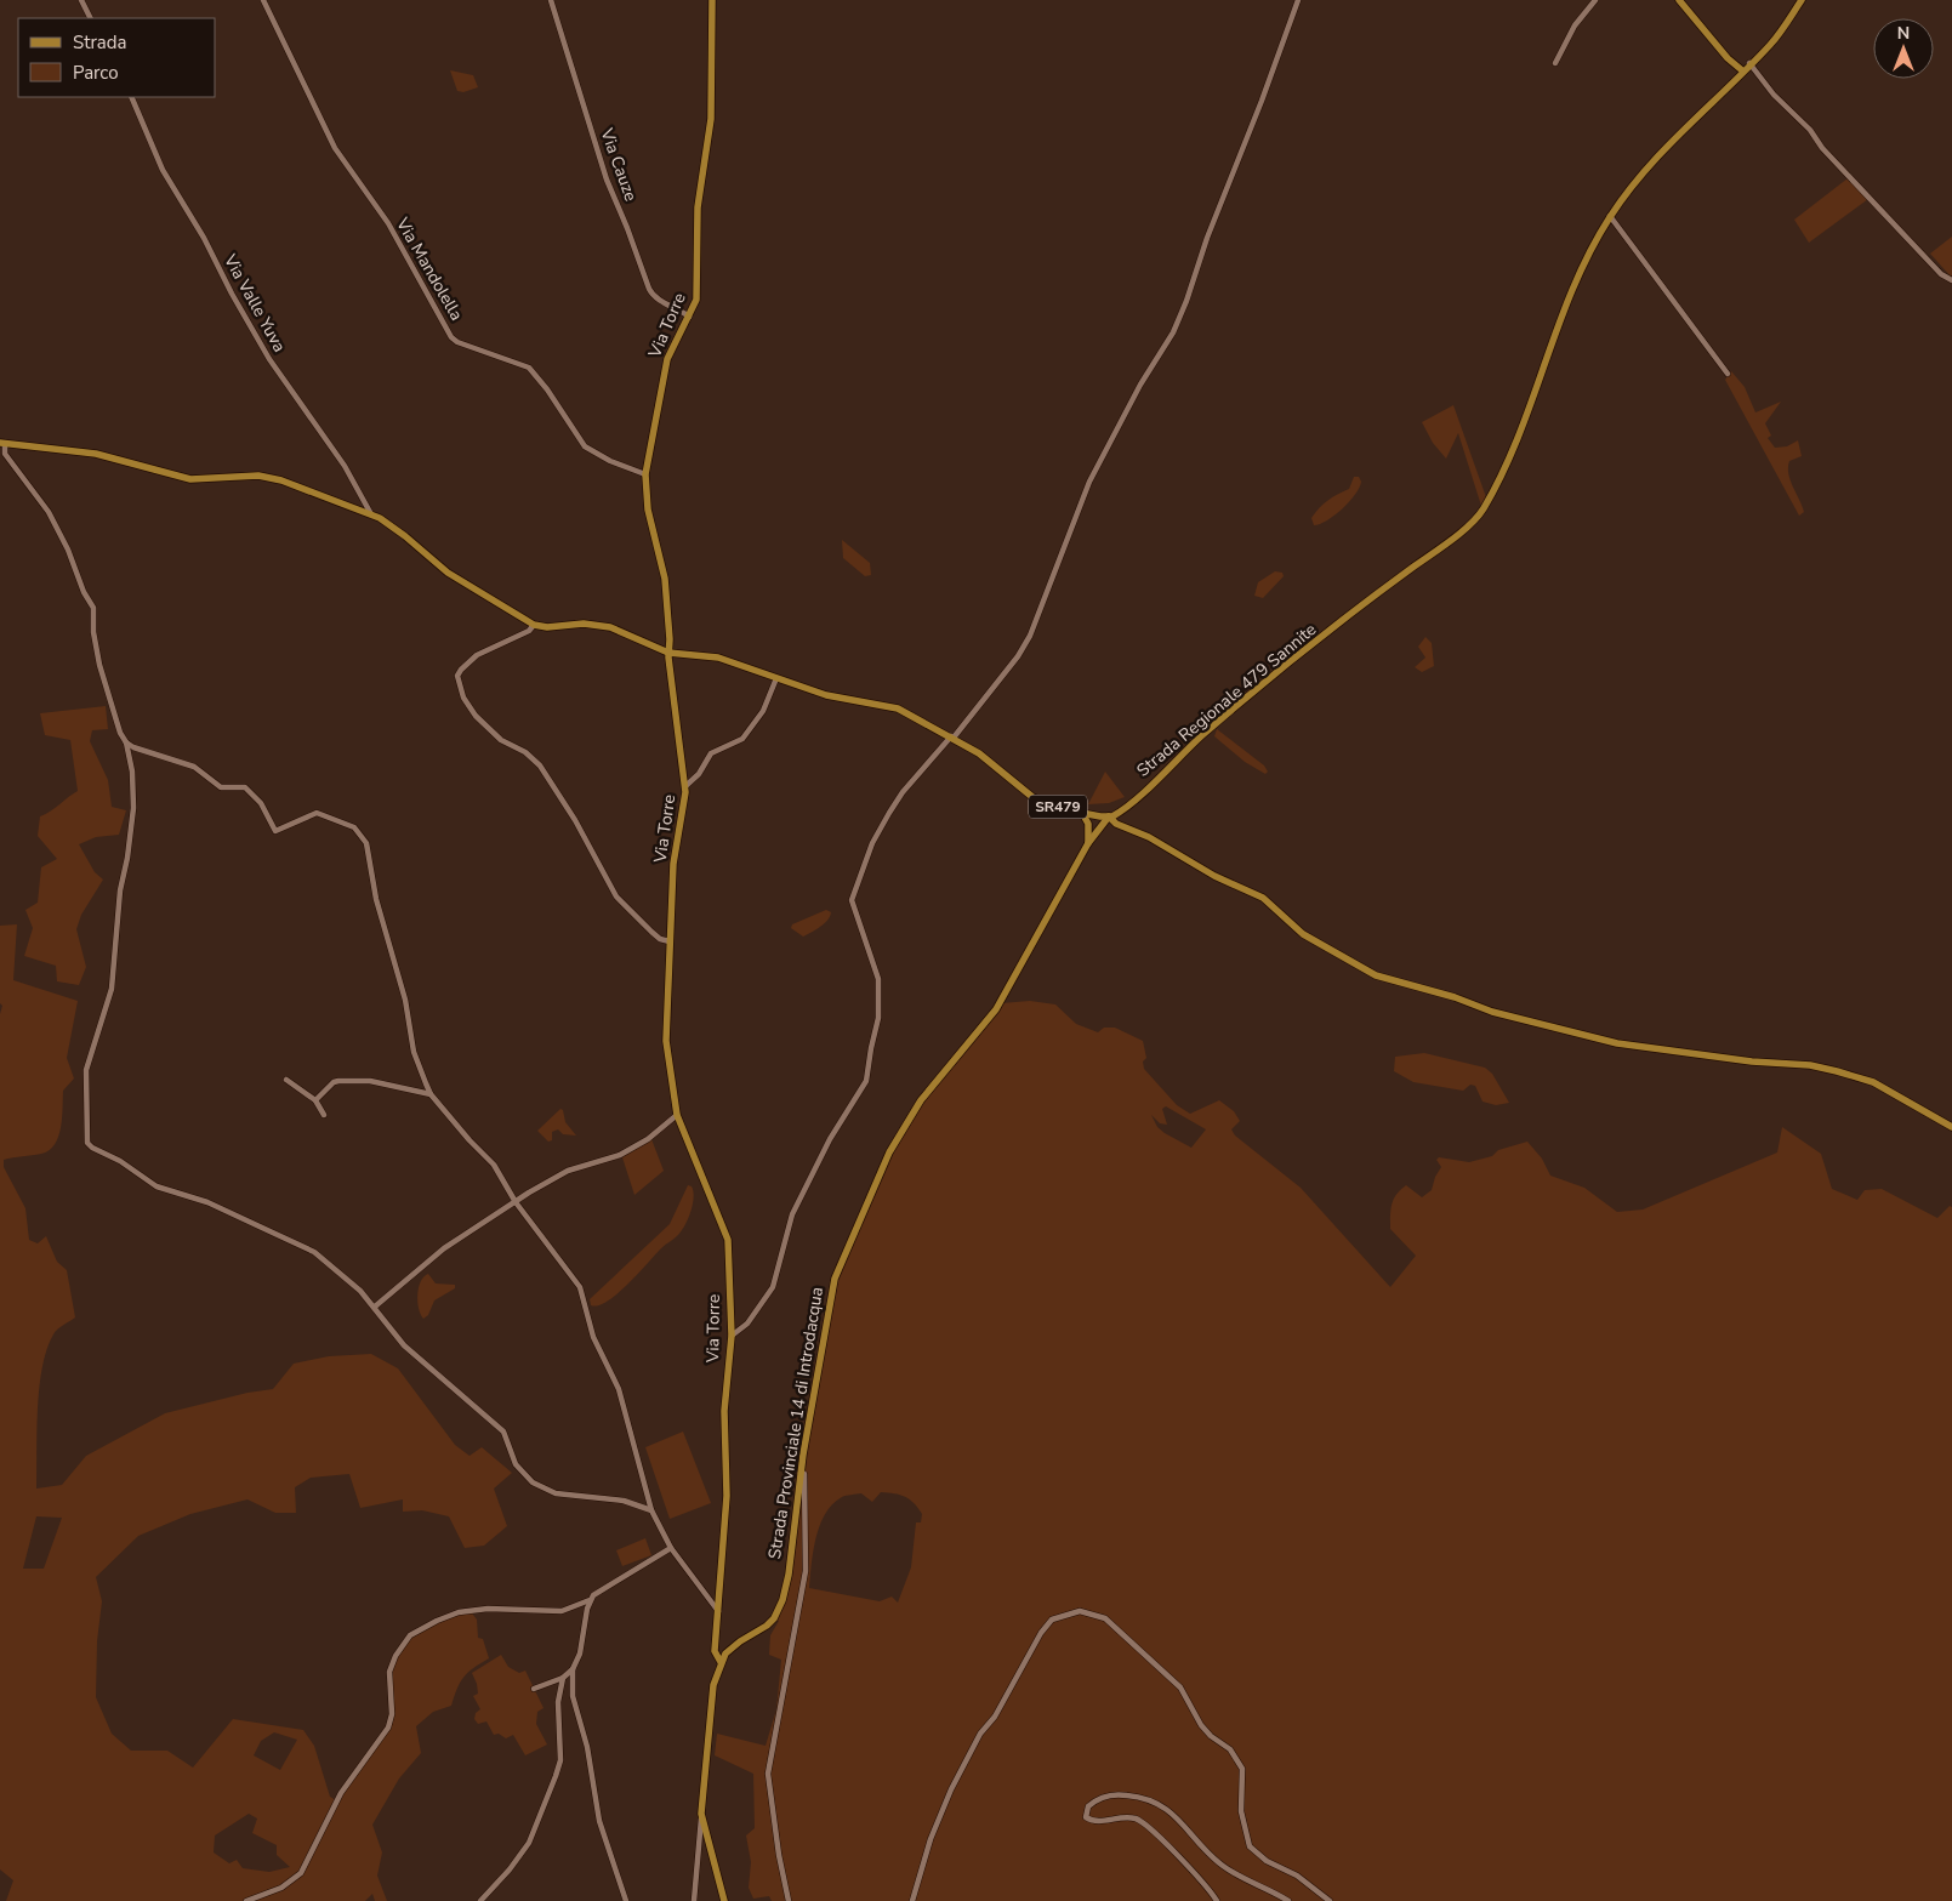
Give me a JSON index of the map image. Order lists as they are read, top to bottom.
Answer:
{
  "streets": {
    "main road": [
      "Via Torre",
      "Strada Regionale 479 Sannite",
      "SR479",
      "Strada Provinciale 14 di Introdacqua"
    ],
    "street": ["Via Cauze", "Via Mandolella", "Via Valle Yuva"]
  },
  "crossings": [
    ["Via Cauze", "Via Torre"],
    ["Via Mandolella", "Via Torre"],
    ["Via Torre", "SR479"],
    ["Via Torre", "Strada Provinciale 14 di Introdacqua"],
    ["Strada Regionale 479 Sannite", "SR479"],
    ["Strada Regionale 479 Sannite", "Strada Provinciale 14 di Introdacqua"],
    ["SR479", "Strada Provinciale 14 di Introdacqua"]
  ],
  "legend": ["Strada", "Parco"],
  "north": "top"
}
